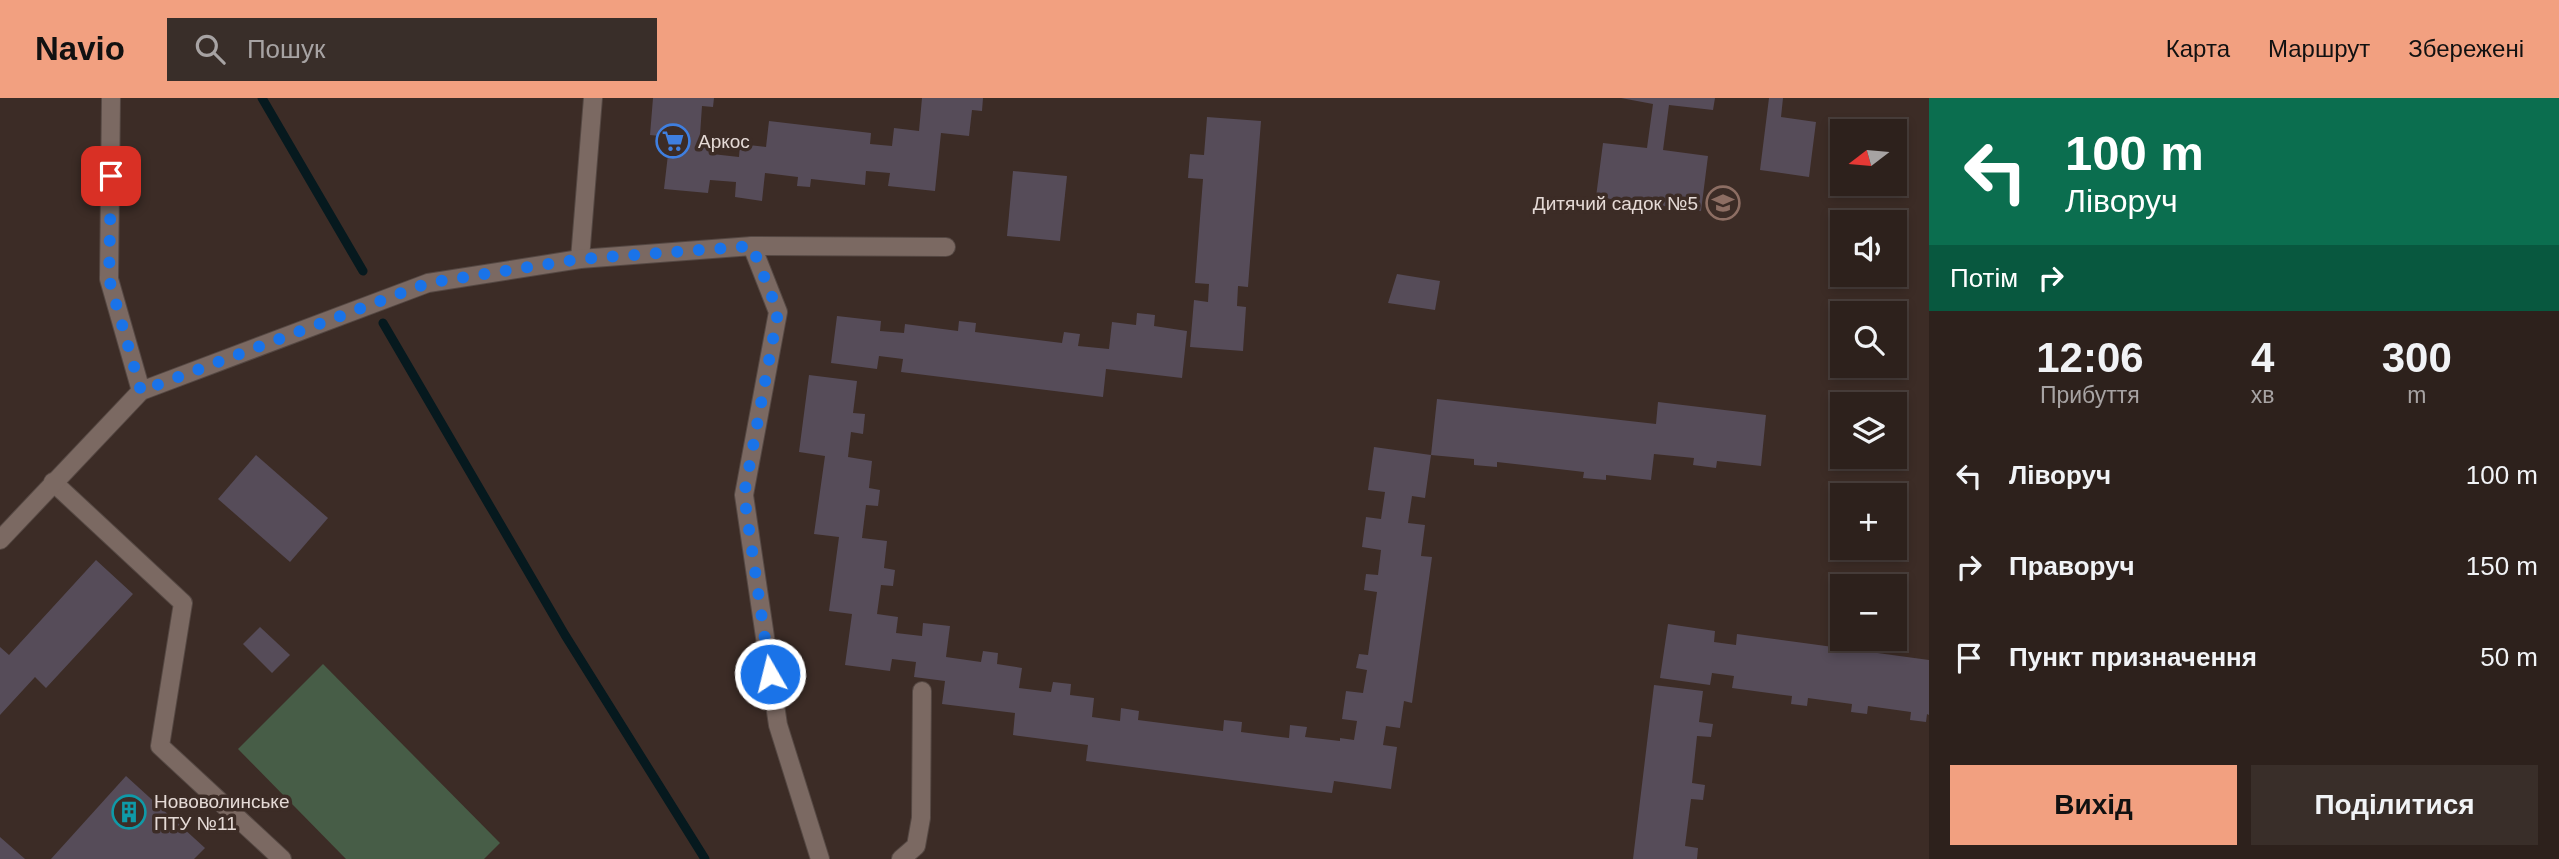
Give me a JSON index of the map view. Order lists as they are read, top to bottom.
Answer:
{
  "places": {
    "supermarket": ["Аркос"],
    "school or university": ["Дитячий садок №5"],
    "building": ["Нововолинське ПТУ №11"]
  },
  "north": "left",
  "page": {
    "header": "Navio",
    "search": "Пошук",
    "nav": ["Карта", "Маршрут", "Збережені"],
    "turn": ["100 m", "Ліворуч"],
    "map_buttons": ["+", "−"],
    "then": "Потім",
    "eta": [
      "12:06",
      "Прибуття",
      "4",
      "хв",
      "300",
      "m"
    ],
    "list": [
      {
        "name": "Ліворуч",
        "value": "100 m"
      },
      {
        "name": "Праворуч",
        "value": "150 m"
      },
      {
        "name": "Пункт призначення",
        "value": "50 m"
      }
    ],
    "buttons": ["Вихід", "Поділитися"]
  }
}
